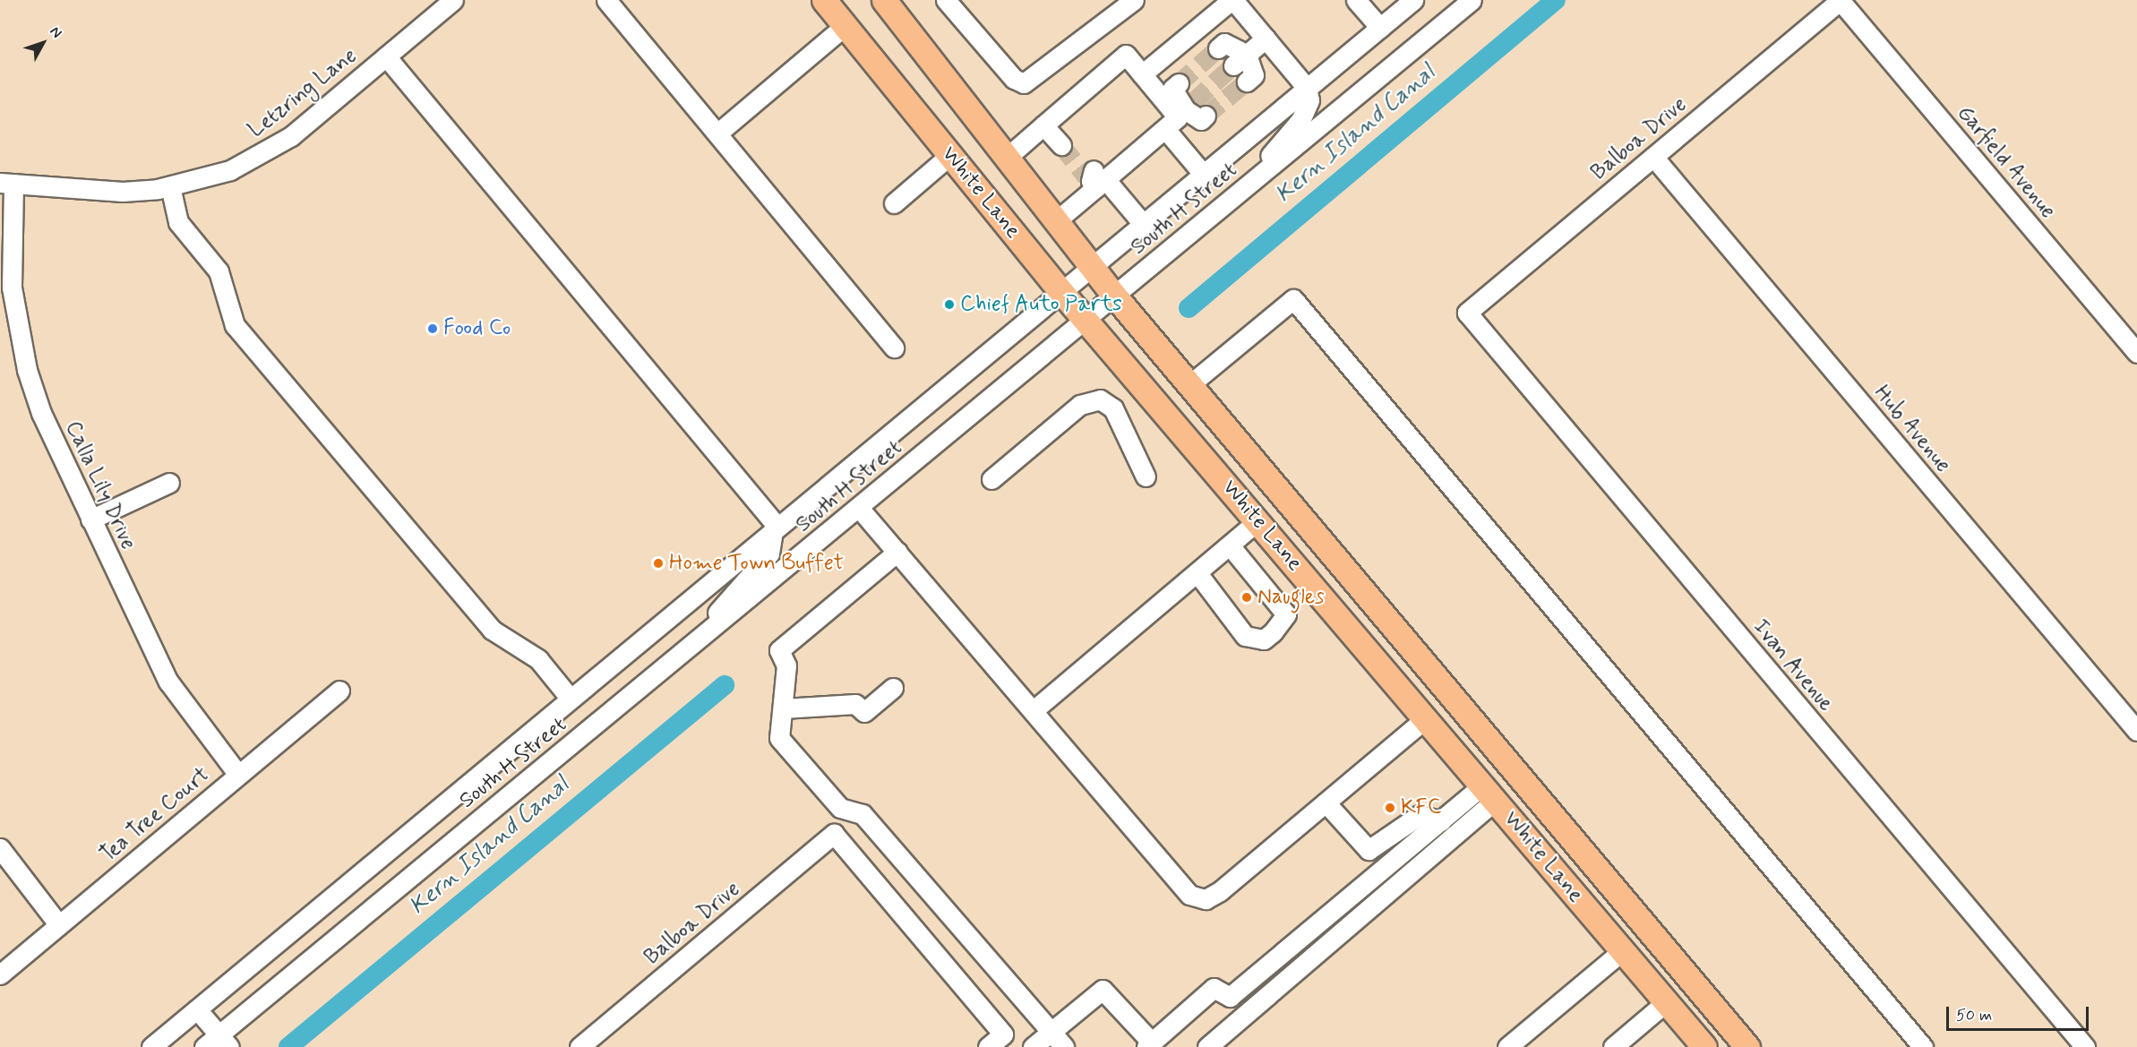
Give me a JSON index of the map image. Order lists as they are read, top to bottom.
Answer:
{
  "streets": {
    "main road": ["White Lane"],
    "street": [
      "Letzring Lane",
      "Balboa Drive",
      "Garfield Avenue",
      "South H Street",
      "Hub Avenue",
      "Calla Lily Drive",
      "Ivan Avenue",
      "Tea Tree Court"
    ]
  },
  "crossings": [
    ["Letzring Lane", "Calla Lily Drive"],
    ["Balboa Drive", "Garfield Avenue"],
    ["Balboa Drive", "Hub Avenue"],
    ["Balboa Drive", "Ivan Avenue"],
    ["White Lane", "South H Street"],
    ["Calla Lily Drive", "Tea Tree Court"]
  ],
  "water": ["Kern Island Canal"],
  "places": [
    "Chief Auto Parts",
    "Food Co",
    "Home Town Buffet",
    "Naugles",
    "KFC"
  ],
  "scale_bar": "50 m",
  "north": "top right"
}
